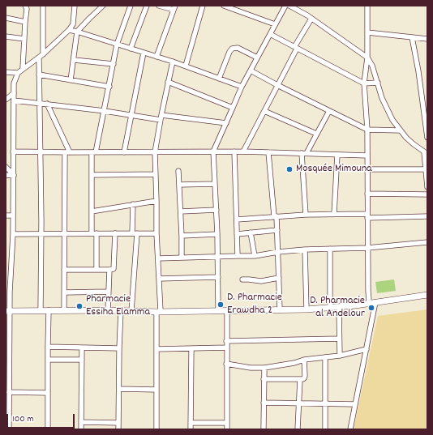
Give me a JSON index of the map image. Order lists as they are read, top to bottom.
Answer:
{
  "places": [
    "Mosquée Mimouna",
    "D. Pharmacie Erawdha 2",
    "Pharmacie Essiha Elamma",
    "D. Pharmacie al Andelour"
  ],
  "scale_bar": "100 m"
}
